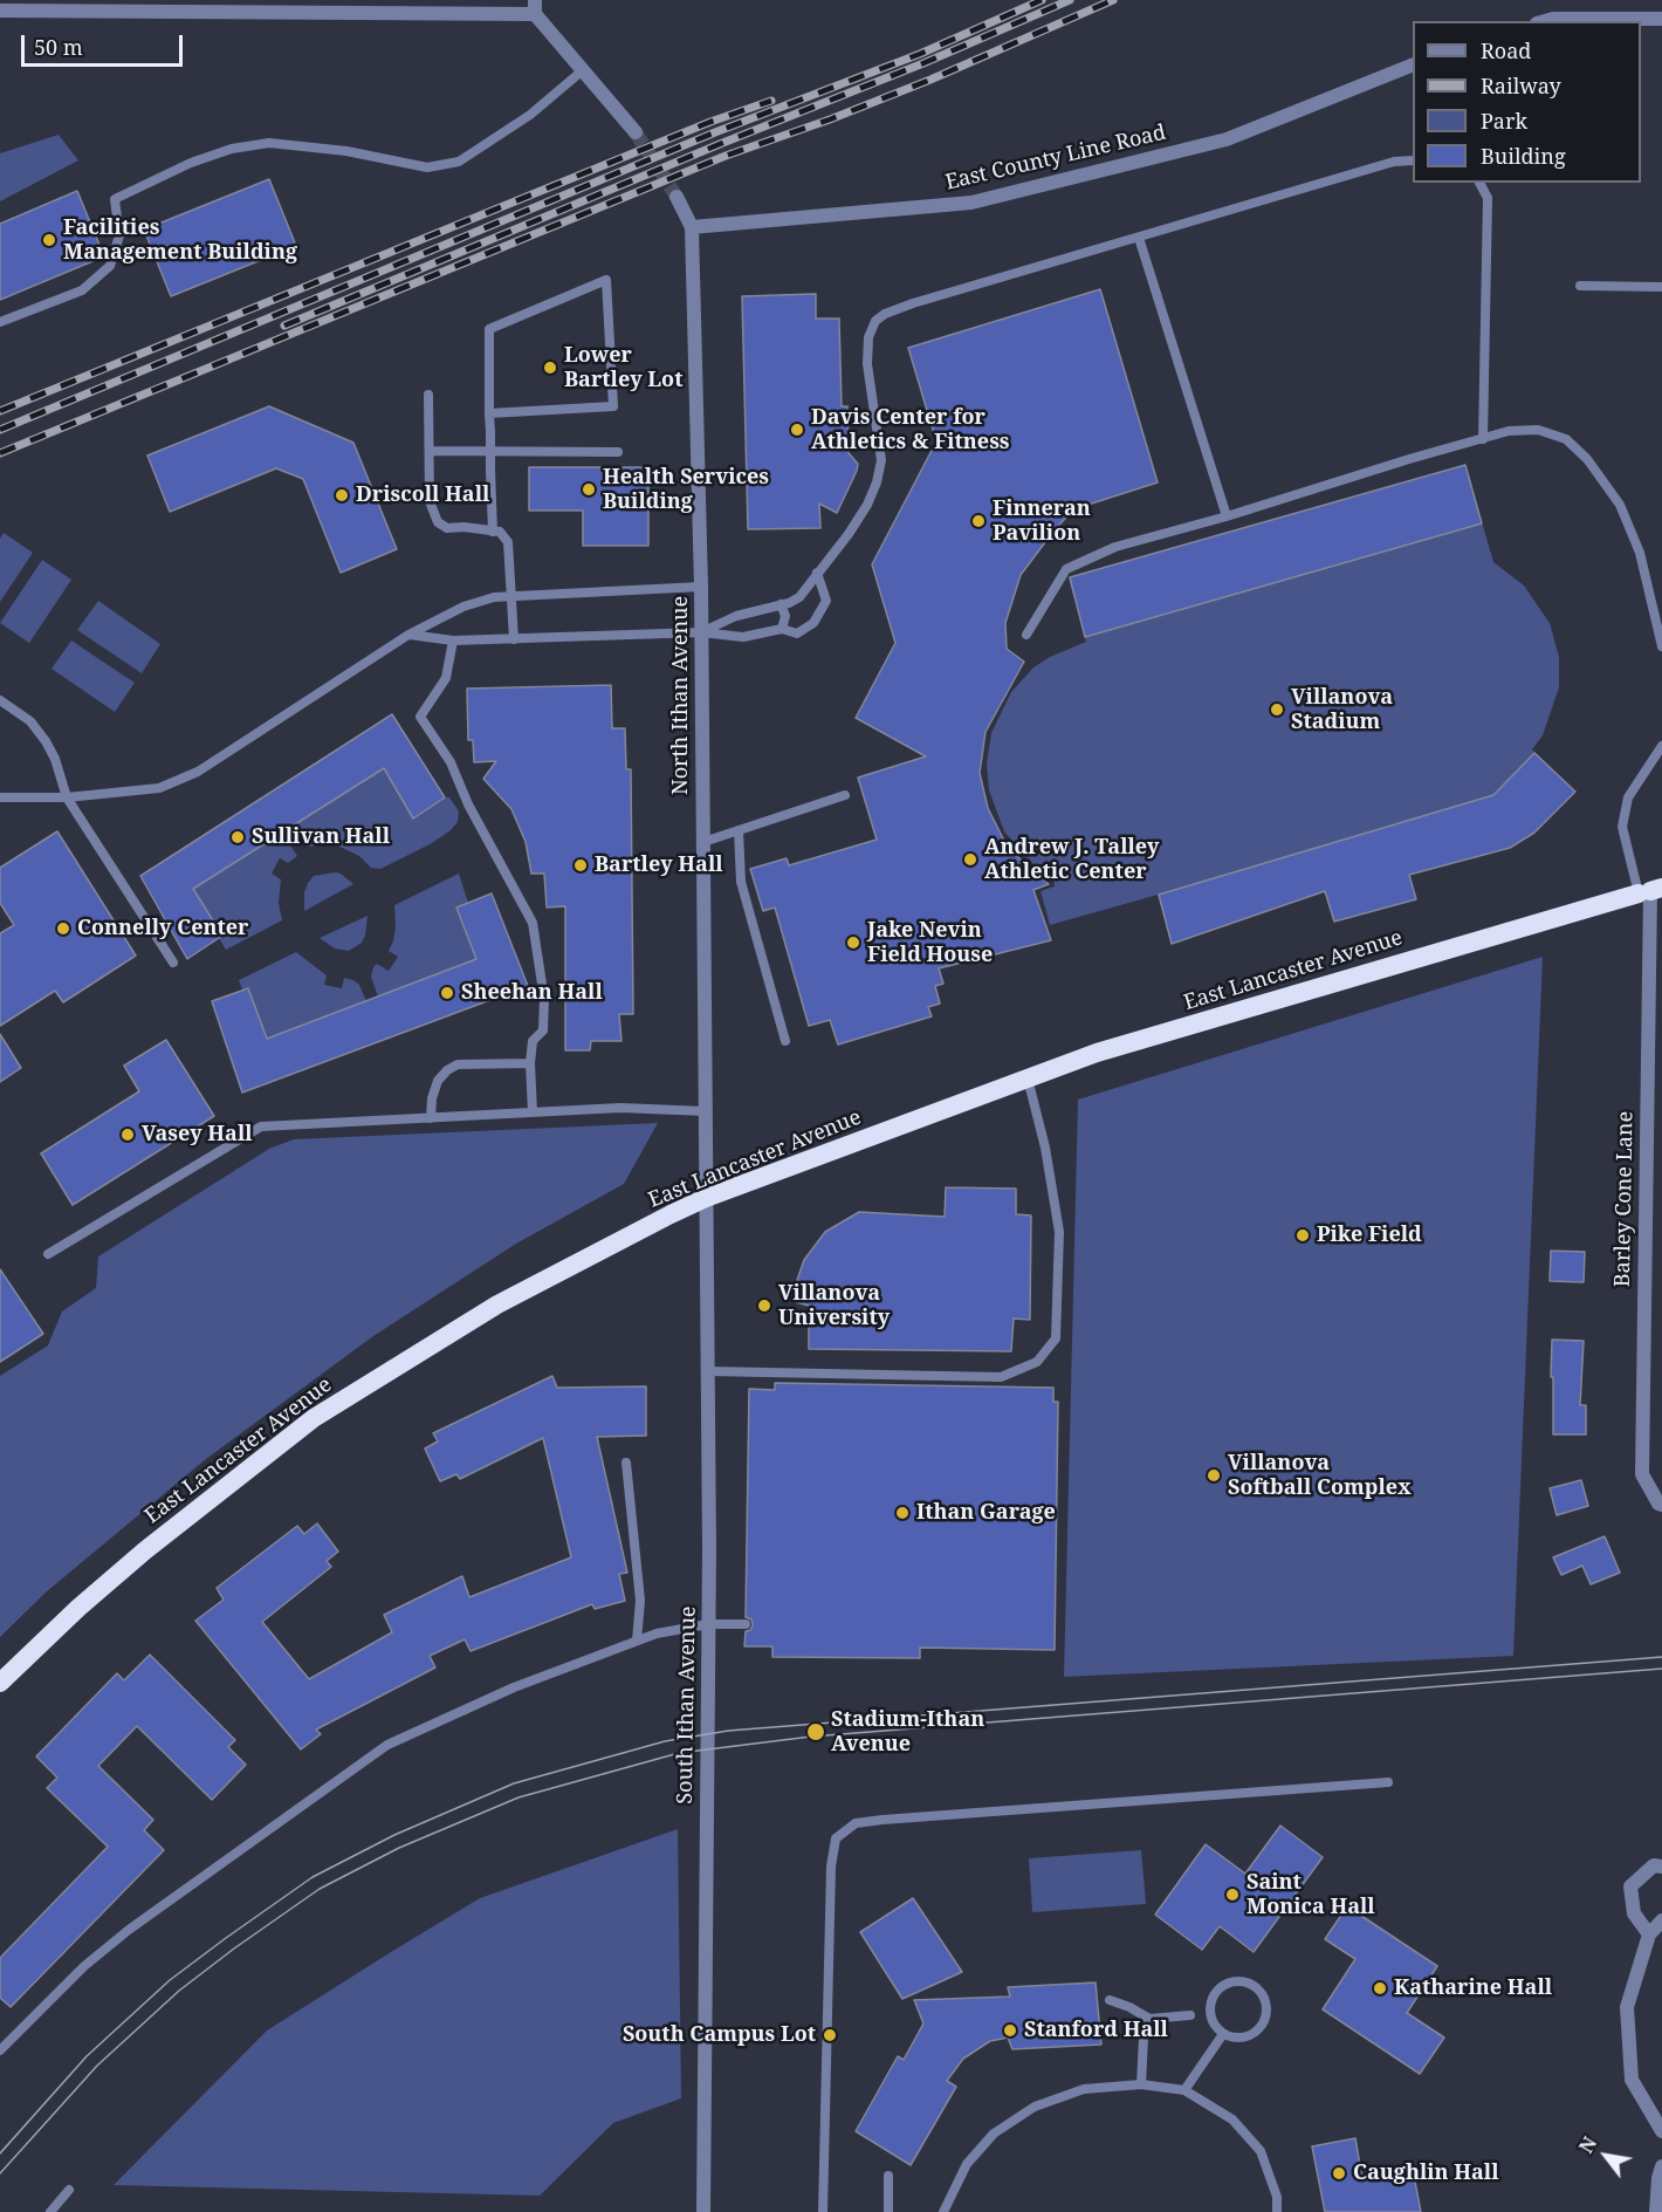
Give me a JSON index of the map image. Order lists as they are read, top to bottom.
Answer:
{
  "streets": {
    "highway": ["East Lancaster Avenue"],
    "street": [
      "East County Line Road",
      "North Ithan Avenue",
      "Barley Cone Lane",
      "South Ithan Avenue"
    ]
  },
  "crossings": [
    ["East County Line Road", "North Ithan Avenue"],
    ["North Ithan Avenue", "East Lancaster Avenue"],
    ["North Ithan Avenue", "South Ithan Avenue"],
    ["East Lancaster Avenue", "Barley Cone Lane"],
    ["East Lancaster Avenue", "South Ithan Avenue"]
  ],
  "places": [
    "Facilities Management Building",
    "Lower Bartley Lot",
    "Davis Center for Athletics & Fitness",
    "Health Services Building",
    "Driscoll Hall",
    "Finneran Pavilion",
    "Villanova Stadium",
    "Sullivan Hall",
    "Andrew J. Talley Athletic Center",
    "Bartley Hall",
    "Connelly Center",
    "Jake Nevin Field House",
    "Sheehan Hall",
    "Vasey Hall",
    "Pike Field",
    "Villanova University",
    "Villanova Softball Complex",
    "Ithan Garage",
    "Stadium-Ithan Avenue",
    "Saint Monica Hall",
    "Katharine Hall",
    "Stanford Hall",
    "South Campus Lot",
    "Caughlin Hall"
  ],
  "legend": [
    "Road",
    "Railway",
    "Park",
    "Building"
  ],
  "scale_bar": "50 m",
  "north": "top left"
}
